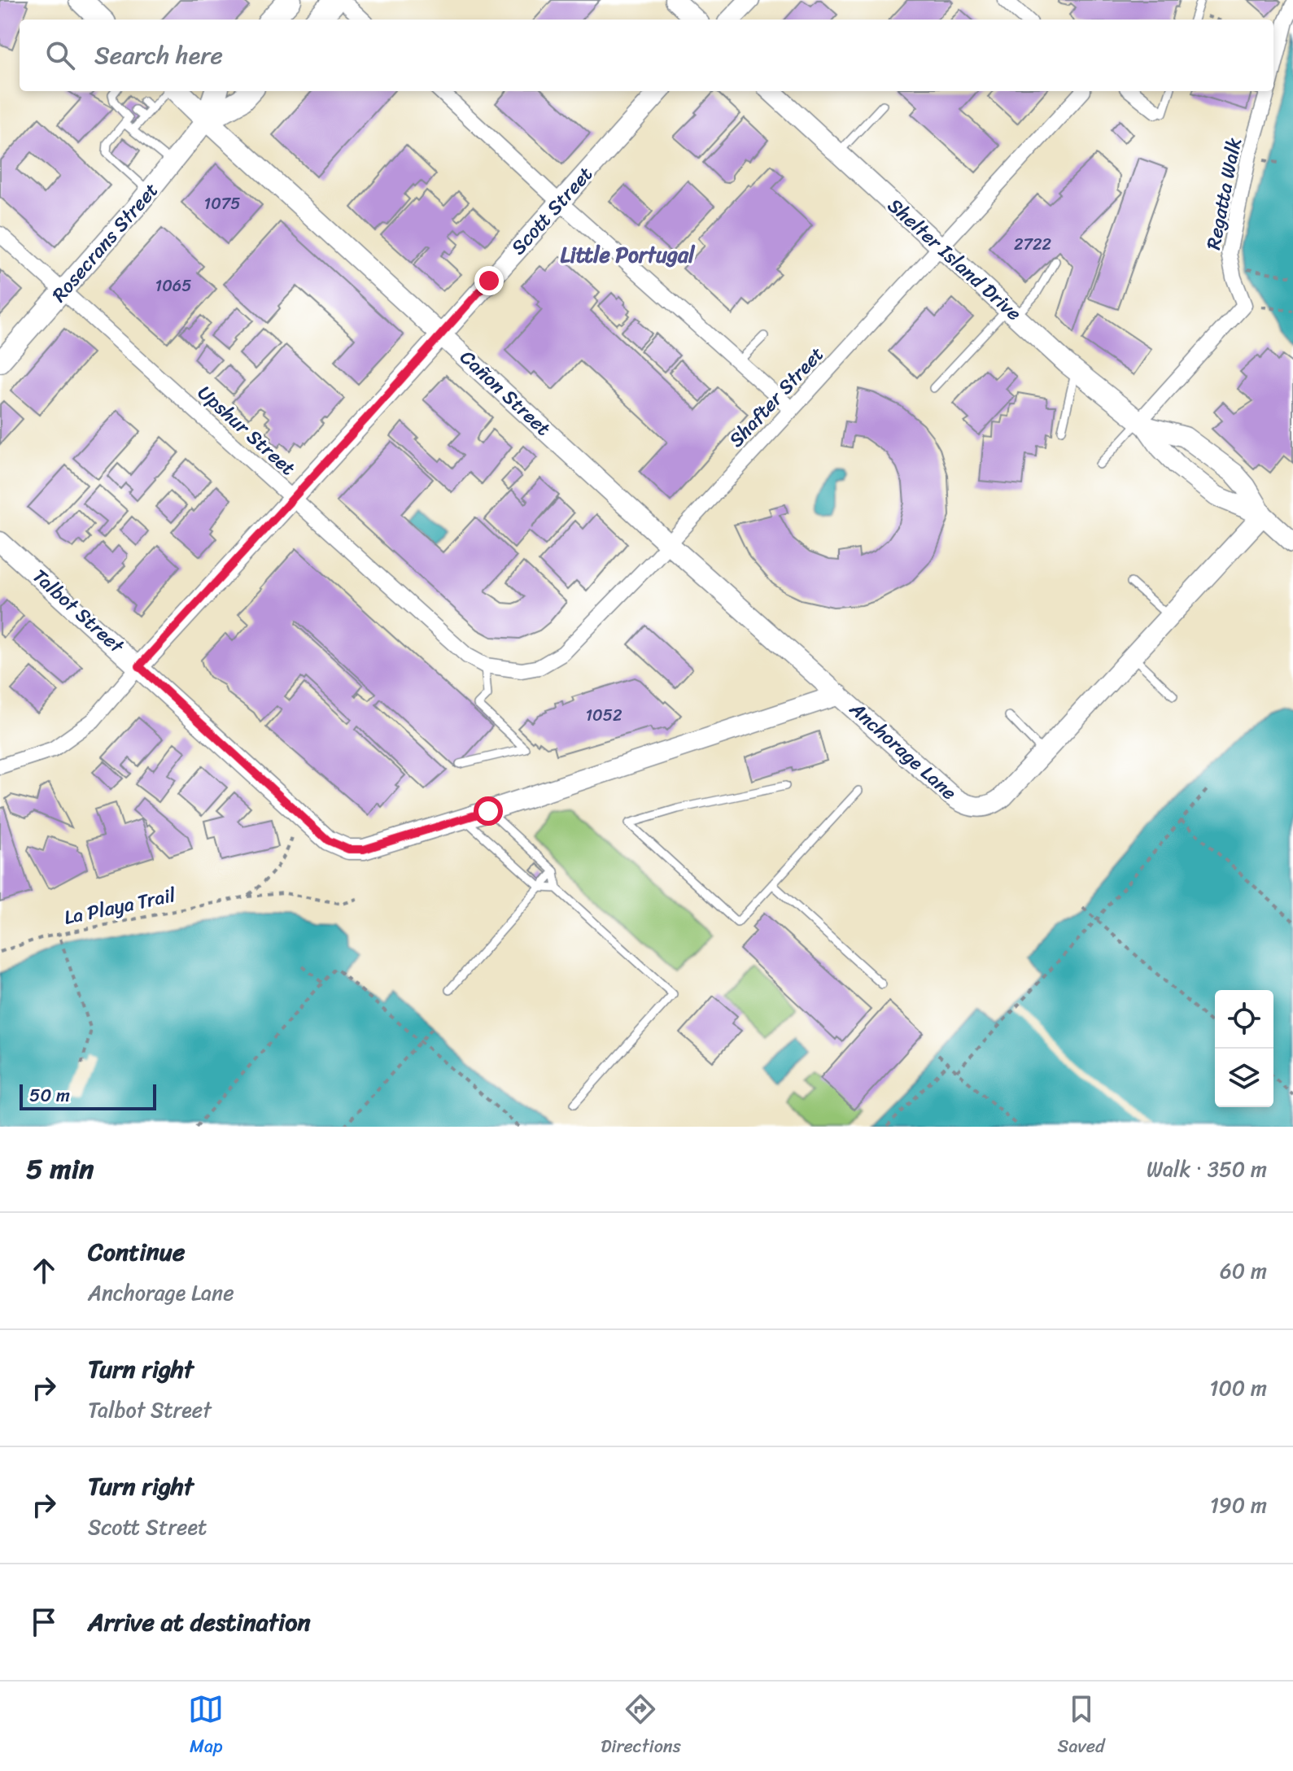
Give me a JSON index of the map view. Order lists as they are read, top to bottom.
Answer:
{
  "streets": {
    "main road": ["Rosecrans Street", "Cañon Street"],
    "street": [
      "Regatta Walk",
      "Scott Street",
      "Shelter Island Drive",
      "Shafter Street",
      "Upshur Street",
      "Talbot Street",
      "Anchorage Lane"
    ],
    "path": ["La Playa Trail"]
  },
  "crossings": [
    ["Regatta Walk", "Shelter Island Drive"],
    ["Scott Street", "Cañon Street"],
    ["Scott Street", "Upshur Street"],
    ["Scott Street", "Talbot Street"],
    ["Rosecrans Street", "Cañon Street"],
    ["Rosecrans Street", "Upshur Street"],
    ["Shelter Island Drive", "Shafter Street"],
    ["Shelter Island Drive", "Anchorage Lane"],
    ["Cañon Street", "Shafter Street"],
    ["Cañon Street", "Anchorage Lane"],
    ["Shafter Street", "Upshur Street"],
    ["Talbot Street", "Anchorage Lane"]
  ],
  "districts": ["Little Portugal"],
  "house_numbers": [
    "1075",
    "2722",
    "1065",
    "1052"
  ],
  "scale_bar": "50 m",
  "page": {
    "search": "Search here",
    "scale": "50 m",
    "heading": ["5 min", "Walk · 350 m"],
    "list": [
      ["Continue", "Anchorage Lane", "60 m"],
      ["Turn right", "Talbot Street", "100 m"],
      ["Turn right", "Scott Street", "190 m"],
      "Arrive at destination"
    ],
    "nav": ["Map", "Directions", "Saved"]
  }
}
